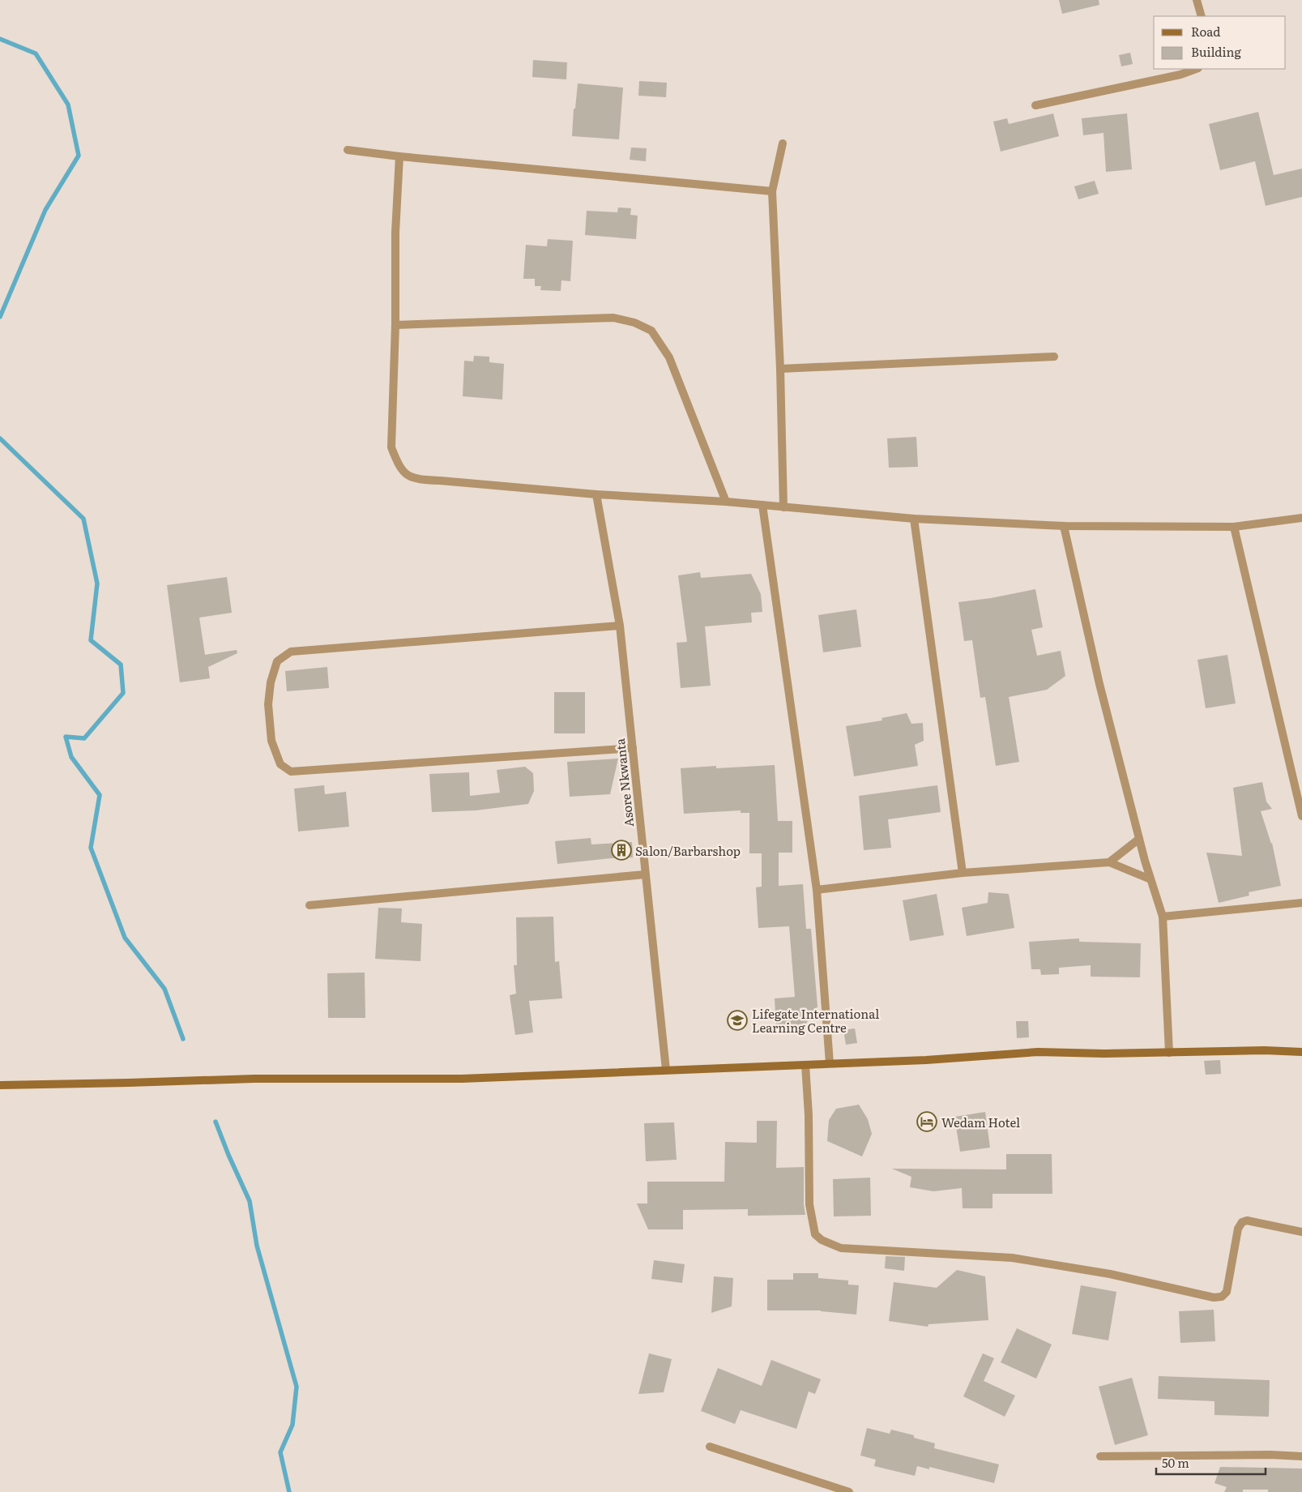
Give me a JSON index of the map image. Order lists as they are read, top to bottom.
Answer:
{
  "streets": {
    "street": ["Asore Nkwanta"]
  },
  "places": {
    "building": ["Salon/Barbarshop"],
    "school or university": ["Lifegate International Learning Centre"],
    "hotel": ["Wedam Hotel"]
  },
  "legend": ["Road", "Building"],
  "scale_bar": "50 m"
}
